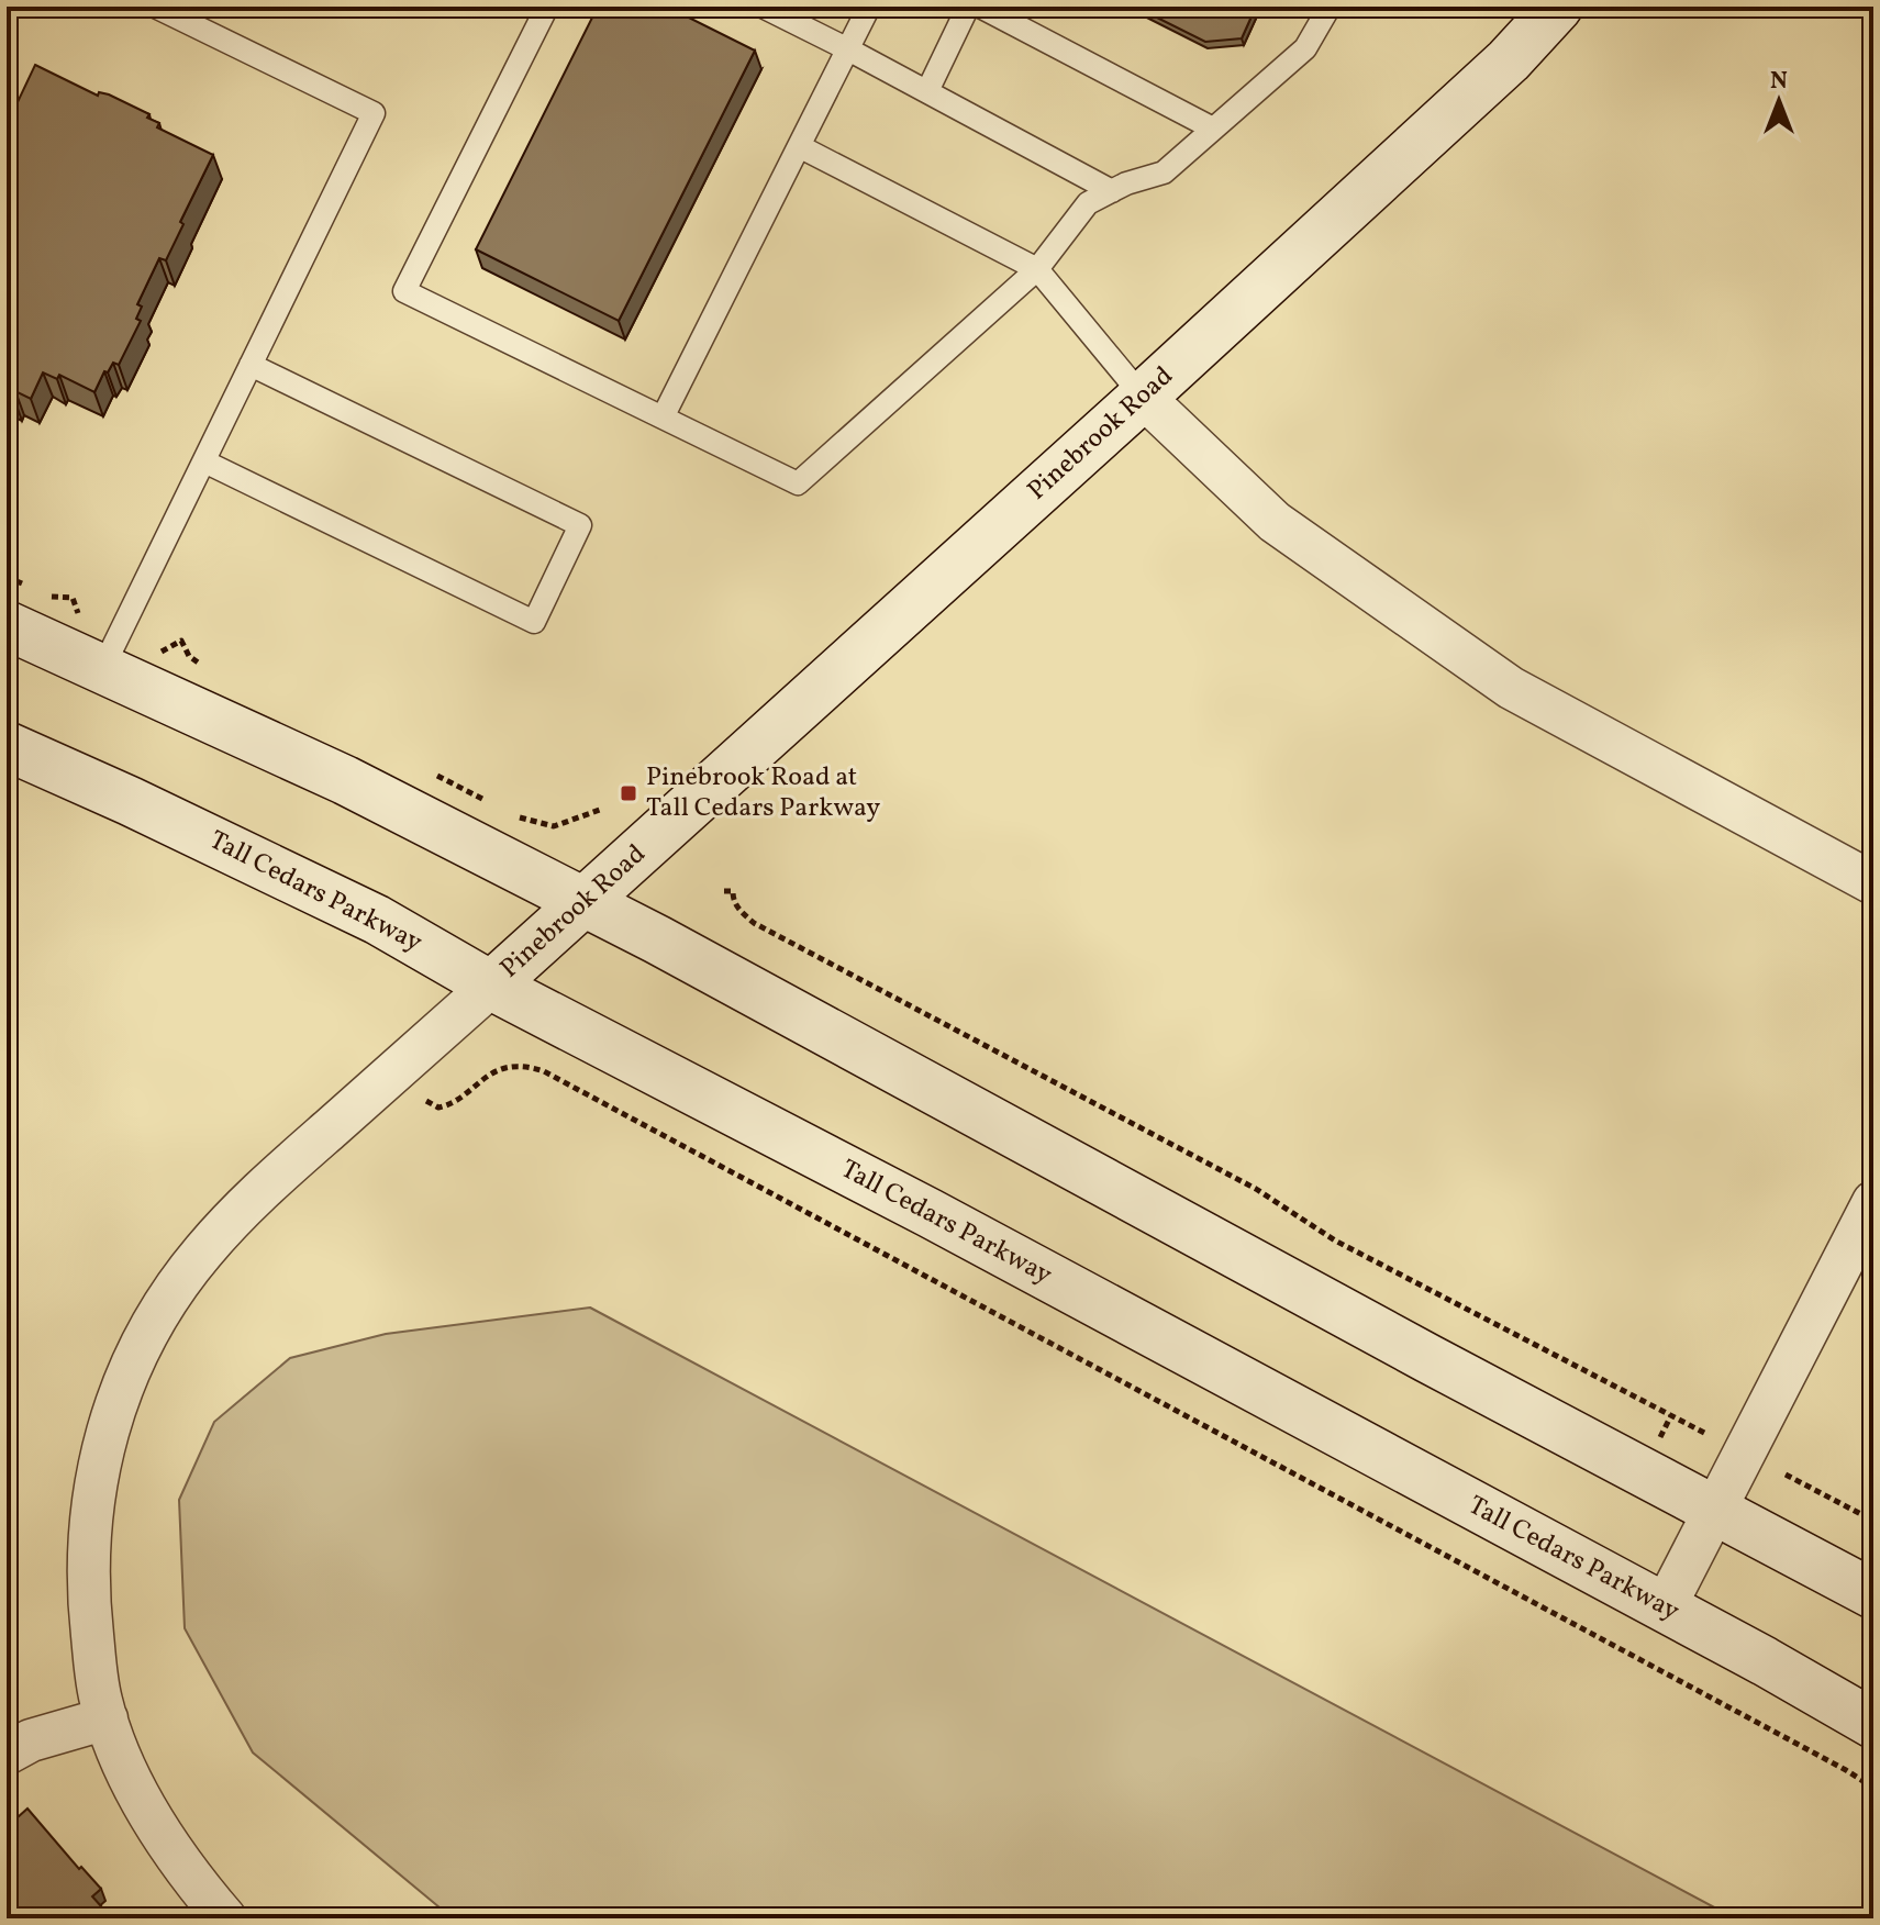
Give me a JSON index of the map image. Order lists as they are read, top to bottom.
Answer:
{
  "streets": {
    "main road": ["Pinebrook Road", "Tall Cedars Parkway"]
  },
  "crossings": [
    ["Pinebrook Road", "Tall Cedars Parkway"]
  ],
  "places": {
    "transit": ["Pinebrook Road at Tall Cedars Parkway"]
  },
  "north": "top"
}
